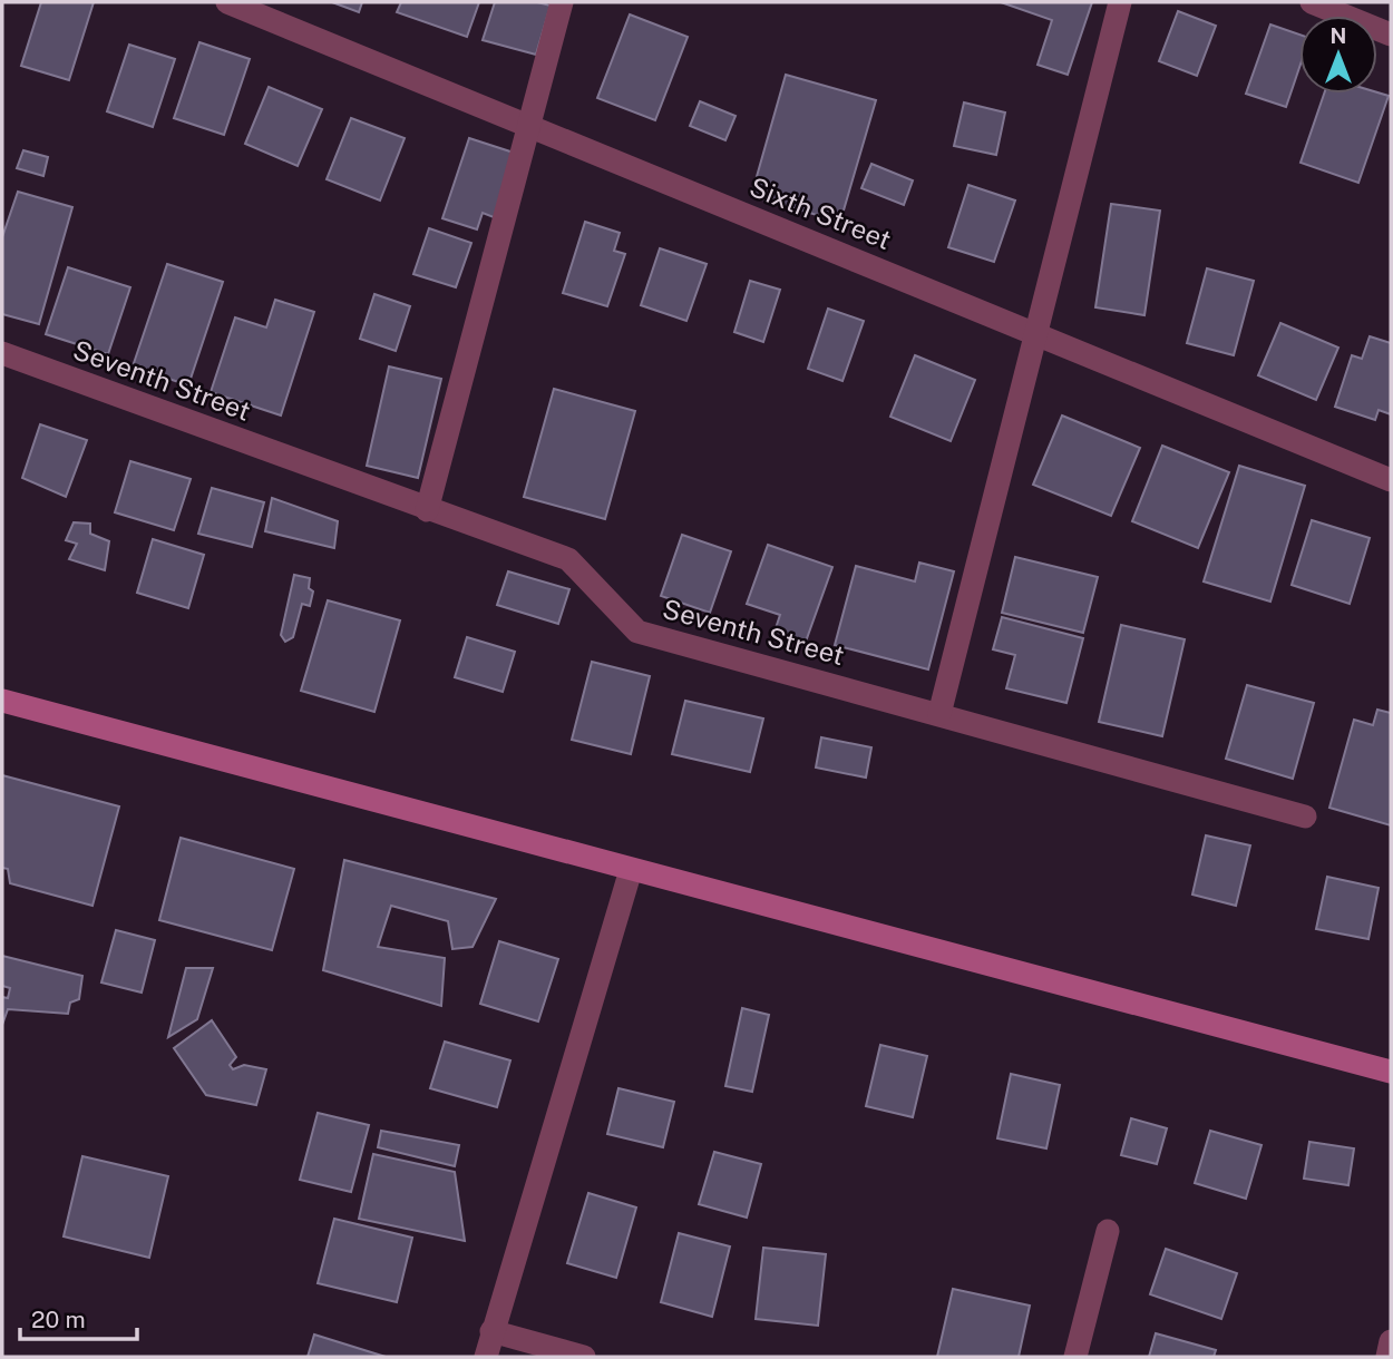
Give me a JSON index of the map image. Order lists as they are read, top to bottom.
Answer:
{
  "streets": {
    "street": ["Sixth Street", "Seventh Street"]
  },
  "scale_bar": "20 m",
  "north": "top"
}
